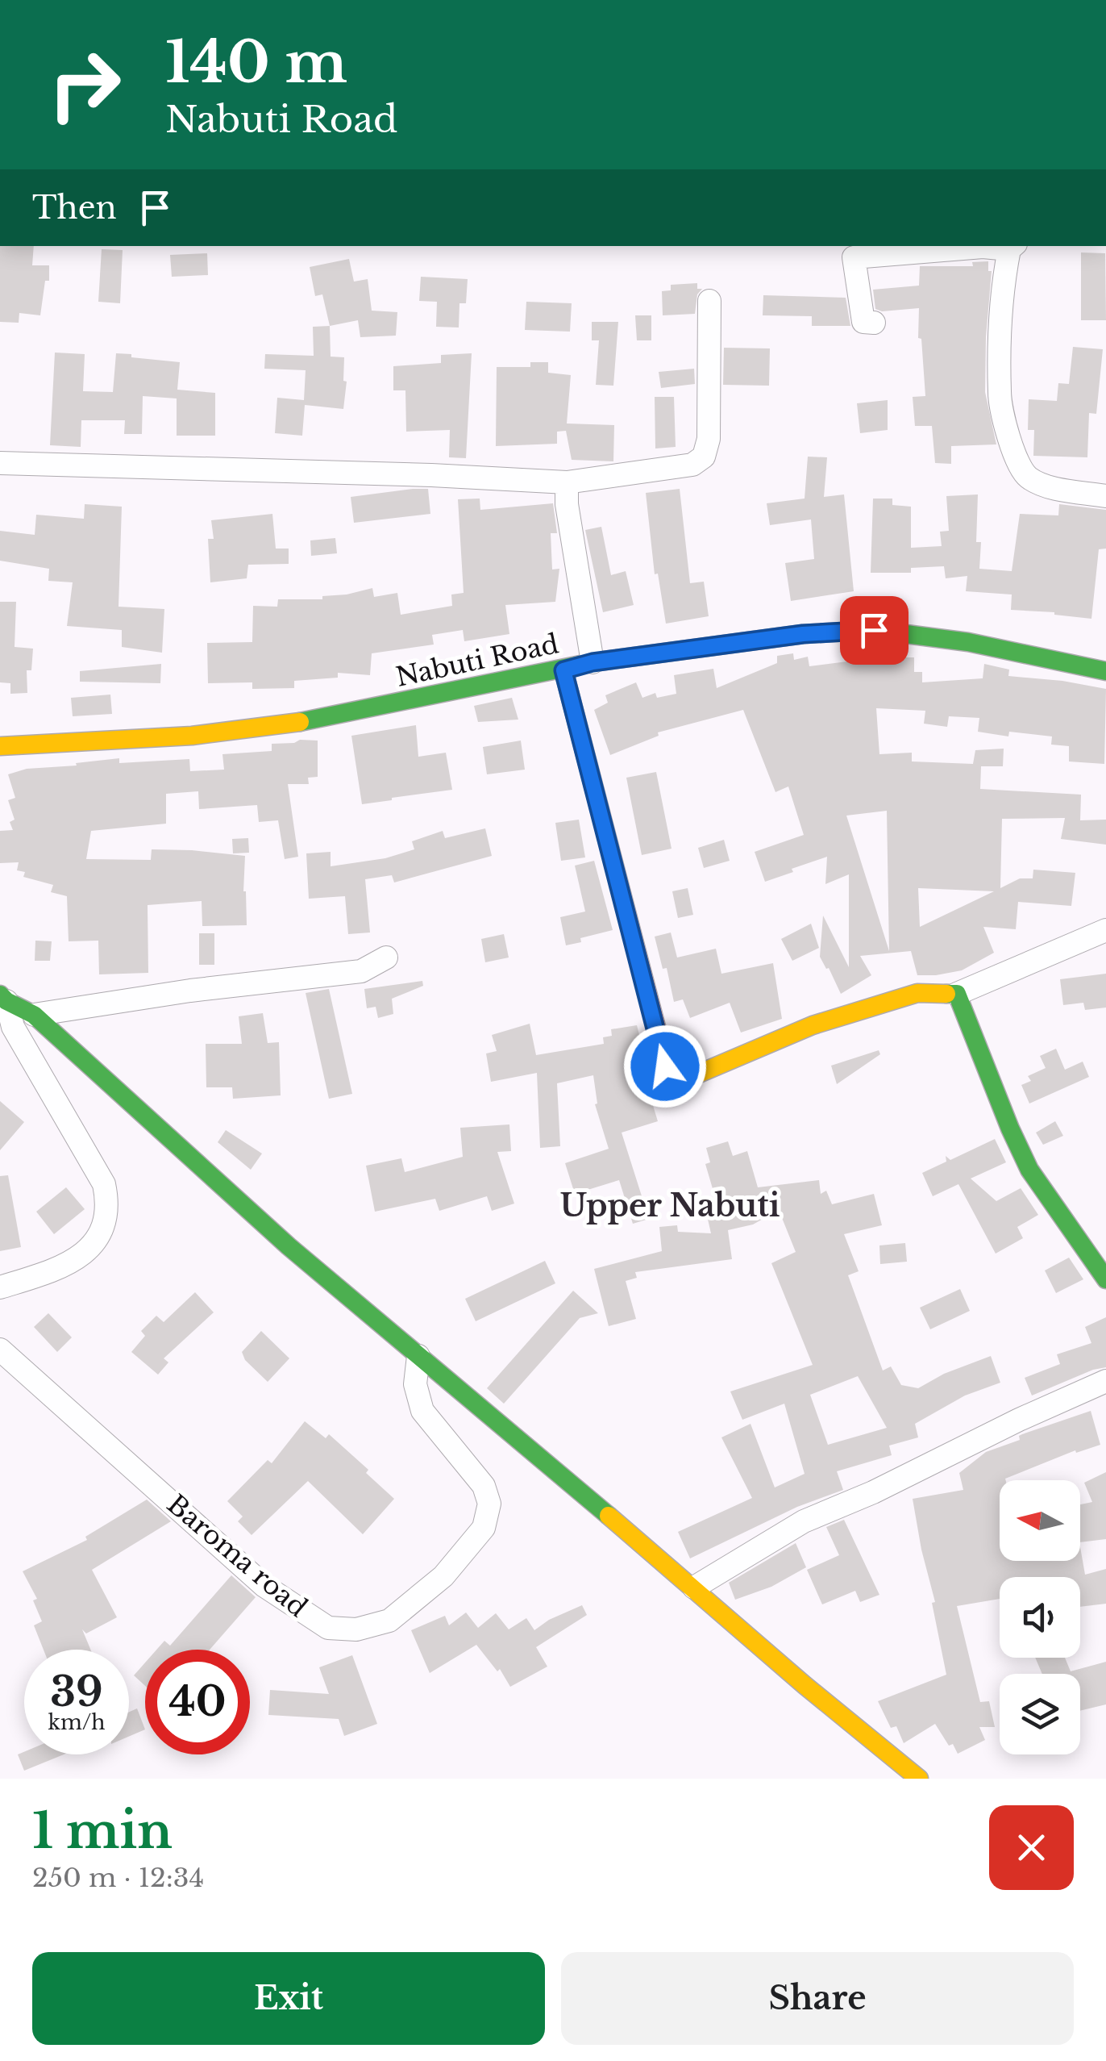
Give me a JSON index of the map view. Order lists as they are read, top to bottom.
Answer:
{
  "streets": {
    "street": ["Nabuti Road", "Baroma road"]
  },
  "districts": ["Upper Nabuti"],
  "north": "left",
  "page": {
    "turn": ["140 m", "Nabuti Road"],
    "then": "Then",
    "speed": "39 km/h",
    "limit": "40",
    "heading": ["1 min", "250 m · 12:34"],
    "buttons": ["Exit", "Share"]
  }
}
